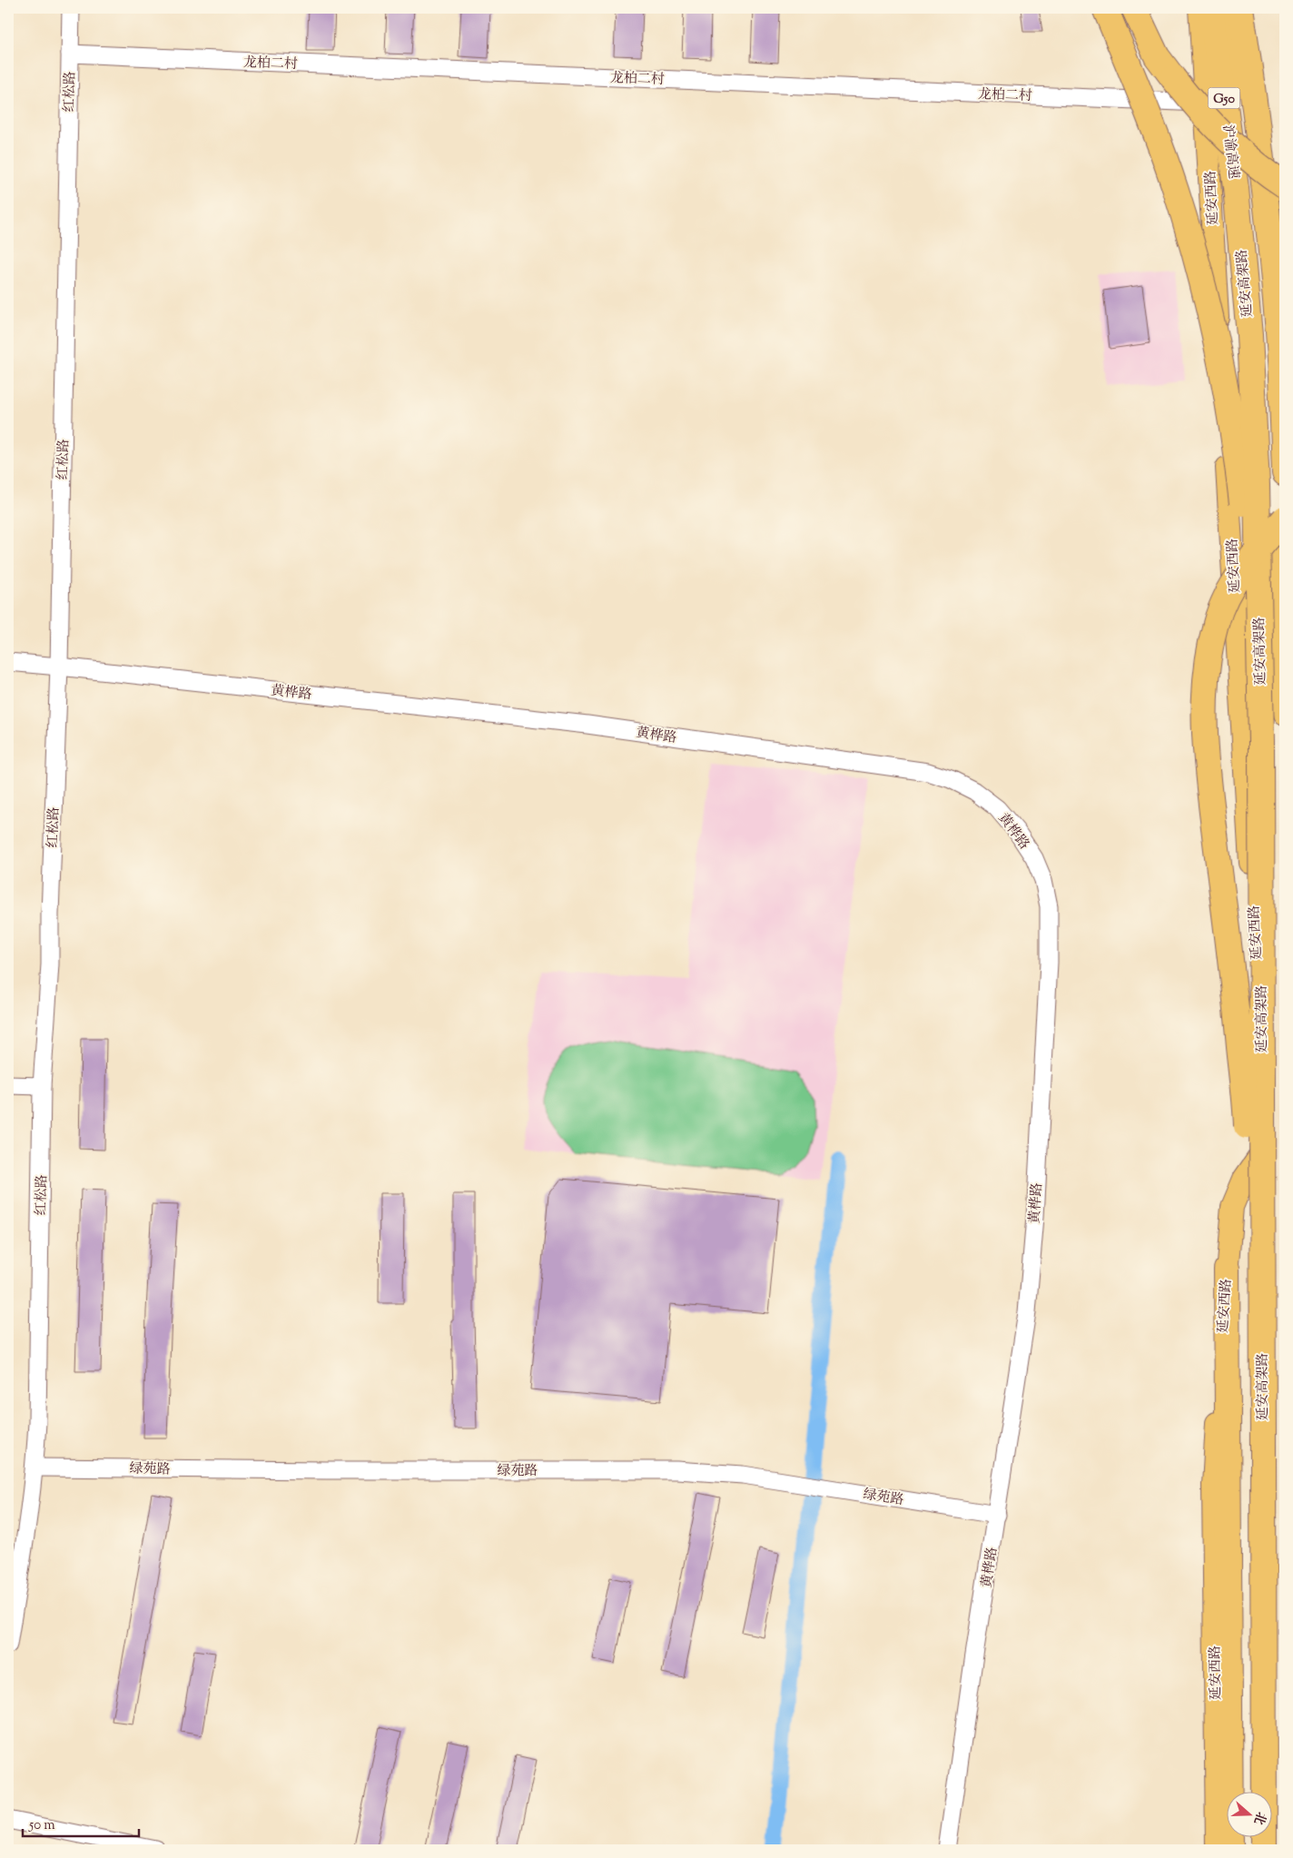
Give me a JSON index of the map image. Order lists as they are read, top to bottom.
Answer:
{
  "streets": {
    "highway": ["G50", "沪渝高速", "延安高架路"],
    "main road": ["延安西路"],
    "street": [
      "龙柏二村",
      "红松路",
      "黄桦路",
      "绿苑路"
    ]
  },
  "crossings": [
    ["龙柏二村", "红松路"],
    ["龙柏二村", "延安西路"],
    ["红松路", "黄桦路"],
    ["红松路", "绿苑路"],
    ["沪渝高速", "延安高架路"],
    ["黄桦路", "绿苑路"]
  ],
  "scale_bar": "50 m",
  "north": "right"
}
